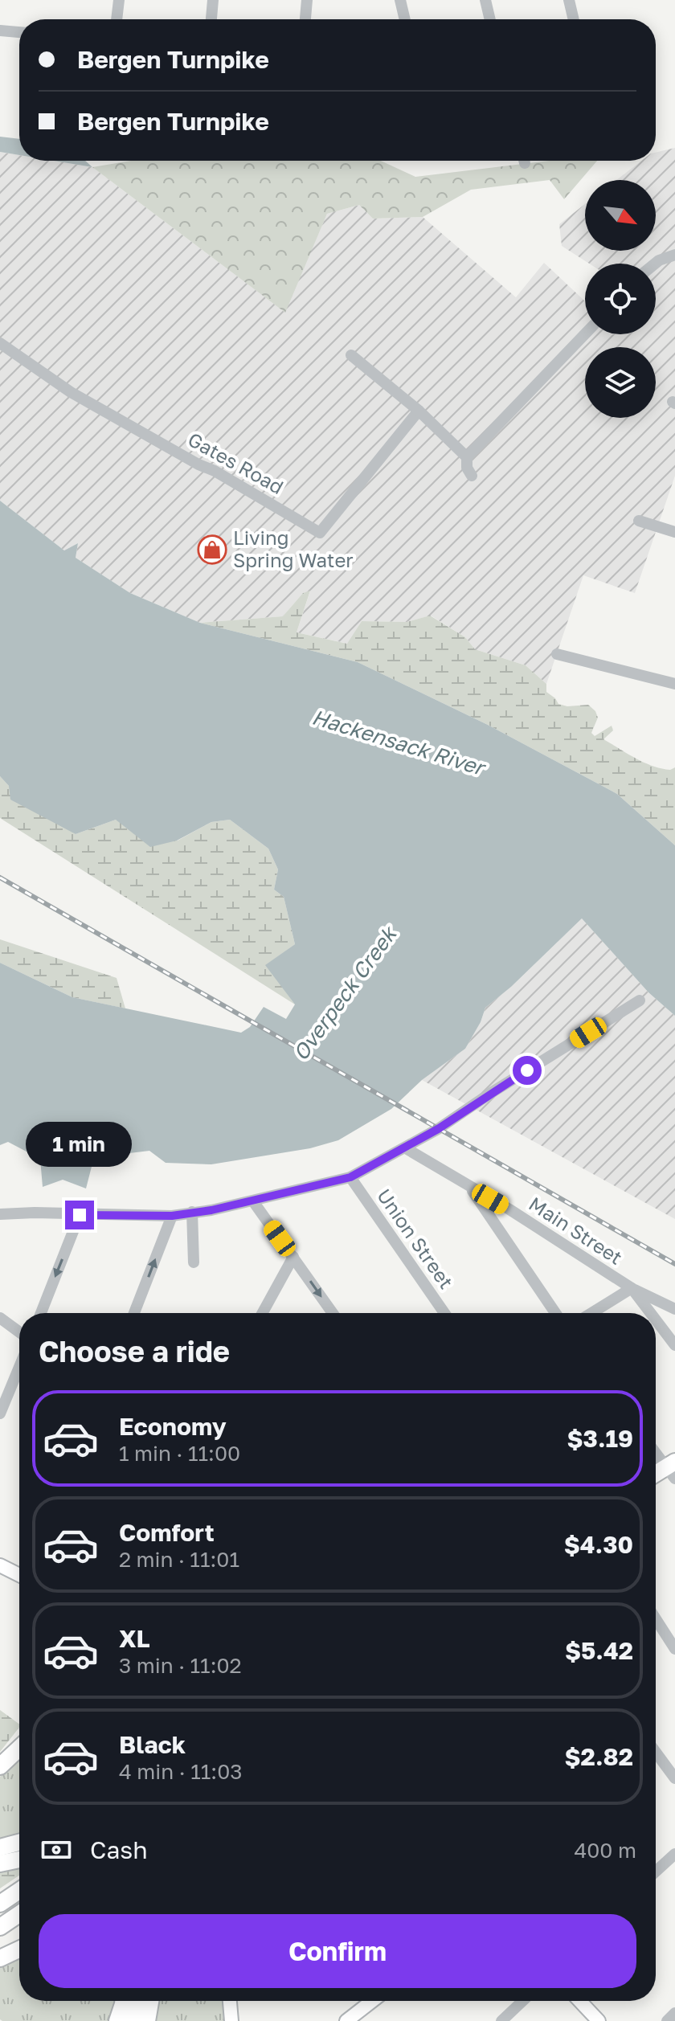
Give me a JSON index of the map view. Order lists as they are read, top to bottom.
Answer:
{
  "streets": {
    "street": ["Gates Road", "Main Street", "Union Street"]
  },
  "water": ["Hackensack River", "Overpeck Creek"],
  "places": {
    "shop": ["Living Spring Water"]
  },
  "north": "bottom right",
  "page": {
    "banner": ["Bergen Turnpike", "Bergen Turnpike"],
    "bubble": "1 min",
    "heading": "Choose a ride",
    "list": [
      {
        "name": "Economy",
        "note": "1 min · 11:00",
        "value": "$3.19"
      },
      {
        "name": "Comfort",
        "note": "2 min · 11:01",
        "value": "$4.30"
      },
      {
        "name": "XL",
        "note": "3 min · 11:02",
        "value": "$5.42"
      },
      {
        "name": "Black",
        "note": "4 min · 11:03",
        "value": "$2.82"
      }
    ],
    "pay": ["Cash", "400 m"],
    "buttons": "Confirm"
  }
}
